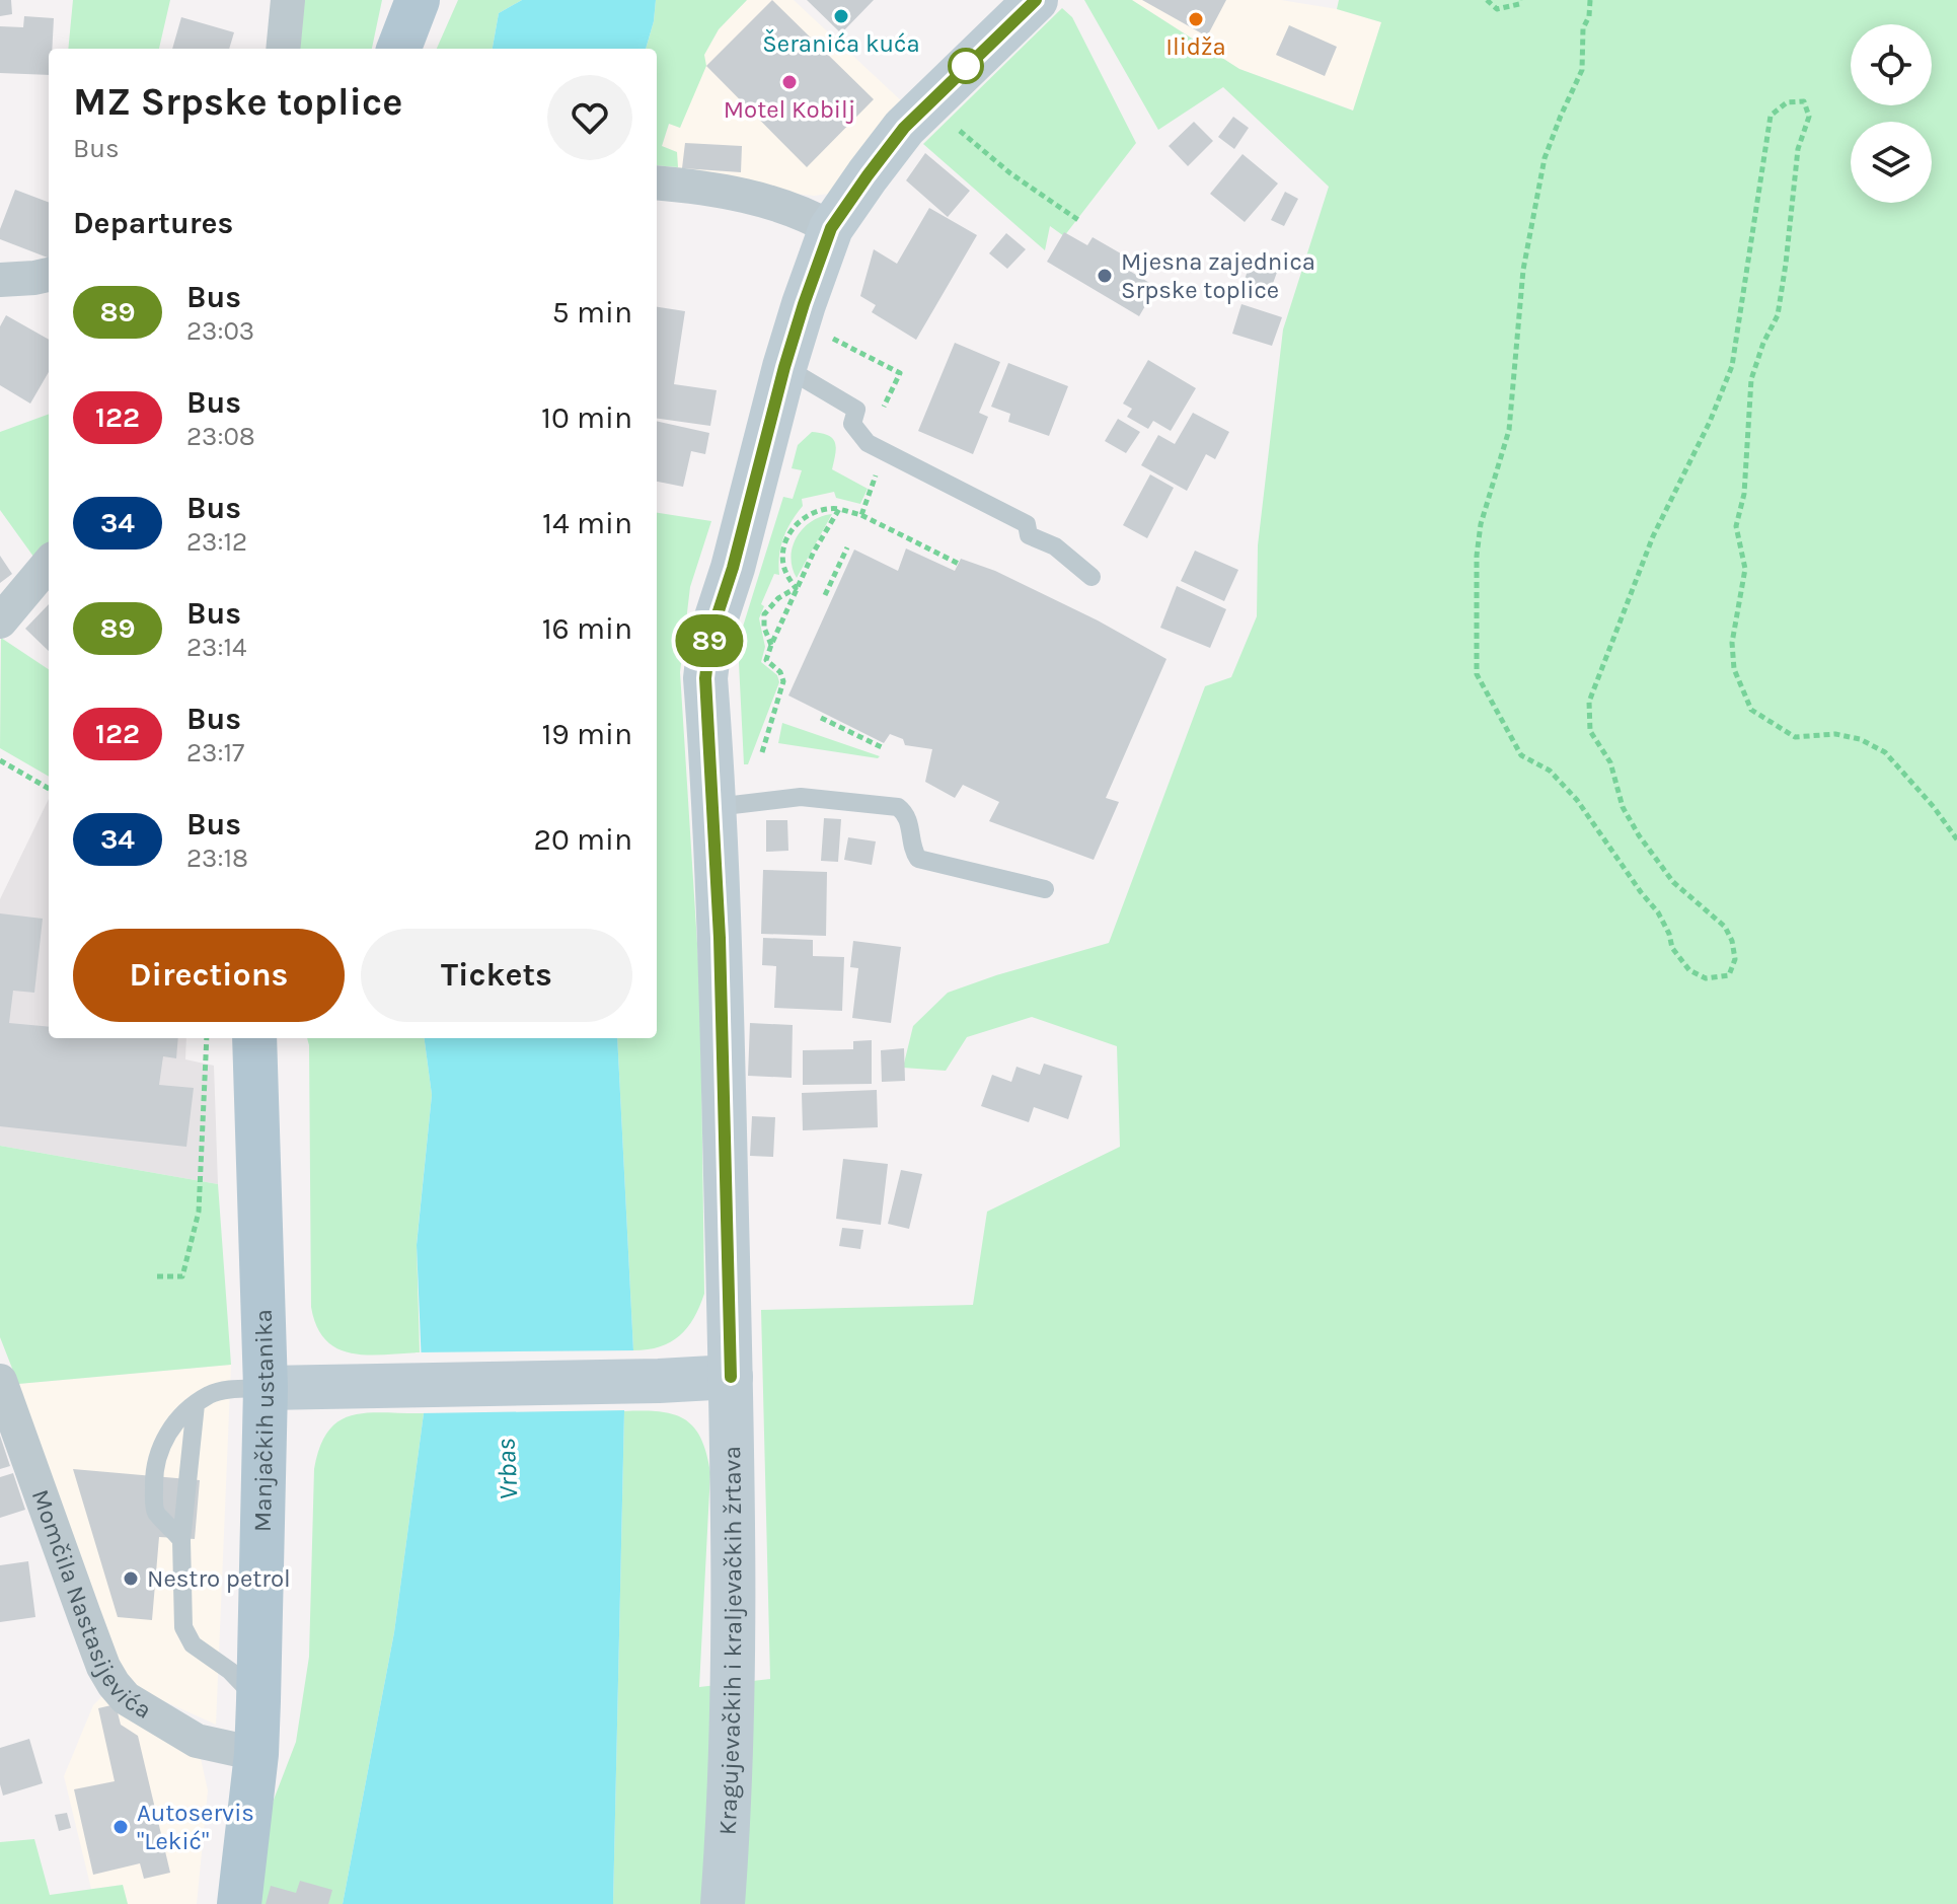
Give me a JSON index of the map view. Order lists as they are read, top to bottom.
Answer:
{
  "streets": {
    "main road": ["Manjačkih ustanika"],
    "street": ["Momčila Nastasijevića", "Kragujevačkih i kraljevačkih žrtava"]
  },
  "crossings": [
    ["Manjačkih ustanika", "Momčila Nastasijevića"]
  ],
  "water": ["Vrbas"],
  "places": [
    "Šeranića kuća",
    "Ilidža",
    "Motel Kobilj",
    "Mjesna zajednica Srpske toplice",
    "Nestro petrol",
    "Autoservis \"Lekić\""
  ],
  "lines": ["bus line 89"],
  "page": {
    "on_map": "89",
    "heading": [
      ["MZ Srpske toplice", "Bus"],
      "Departures"
    ],
    "list": [
      {
        "mark": "89",
        "name": "Bus",
        "note": "23:03",
        "value": "5 min"
      },
      {
        "mark": "122",
        "name": "Bus",
        "note": "23:08",
        "value": "10 min"
      },
      {
        "mark": "34",
        "name": "Bus",
        "note": "23:12",
        "value": "14 min"
      },
      {
        "mark": "89",
        "name": "Bus",
        "note": "23:14",
        "value": "16 min"
      },
      {
        "mark": "122",
        "name": "Bus",
        "note": "23:17",
        "value": "19 min"
      },
      {
        "mark": "34",
        "name": "Bus",
        "note": "23:18",
        "value": "20 min"
      }
    ],
    "buttons": ["Directions", "Tickets"]
  }
}
